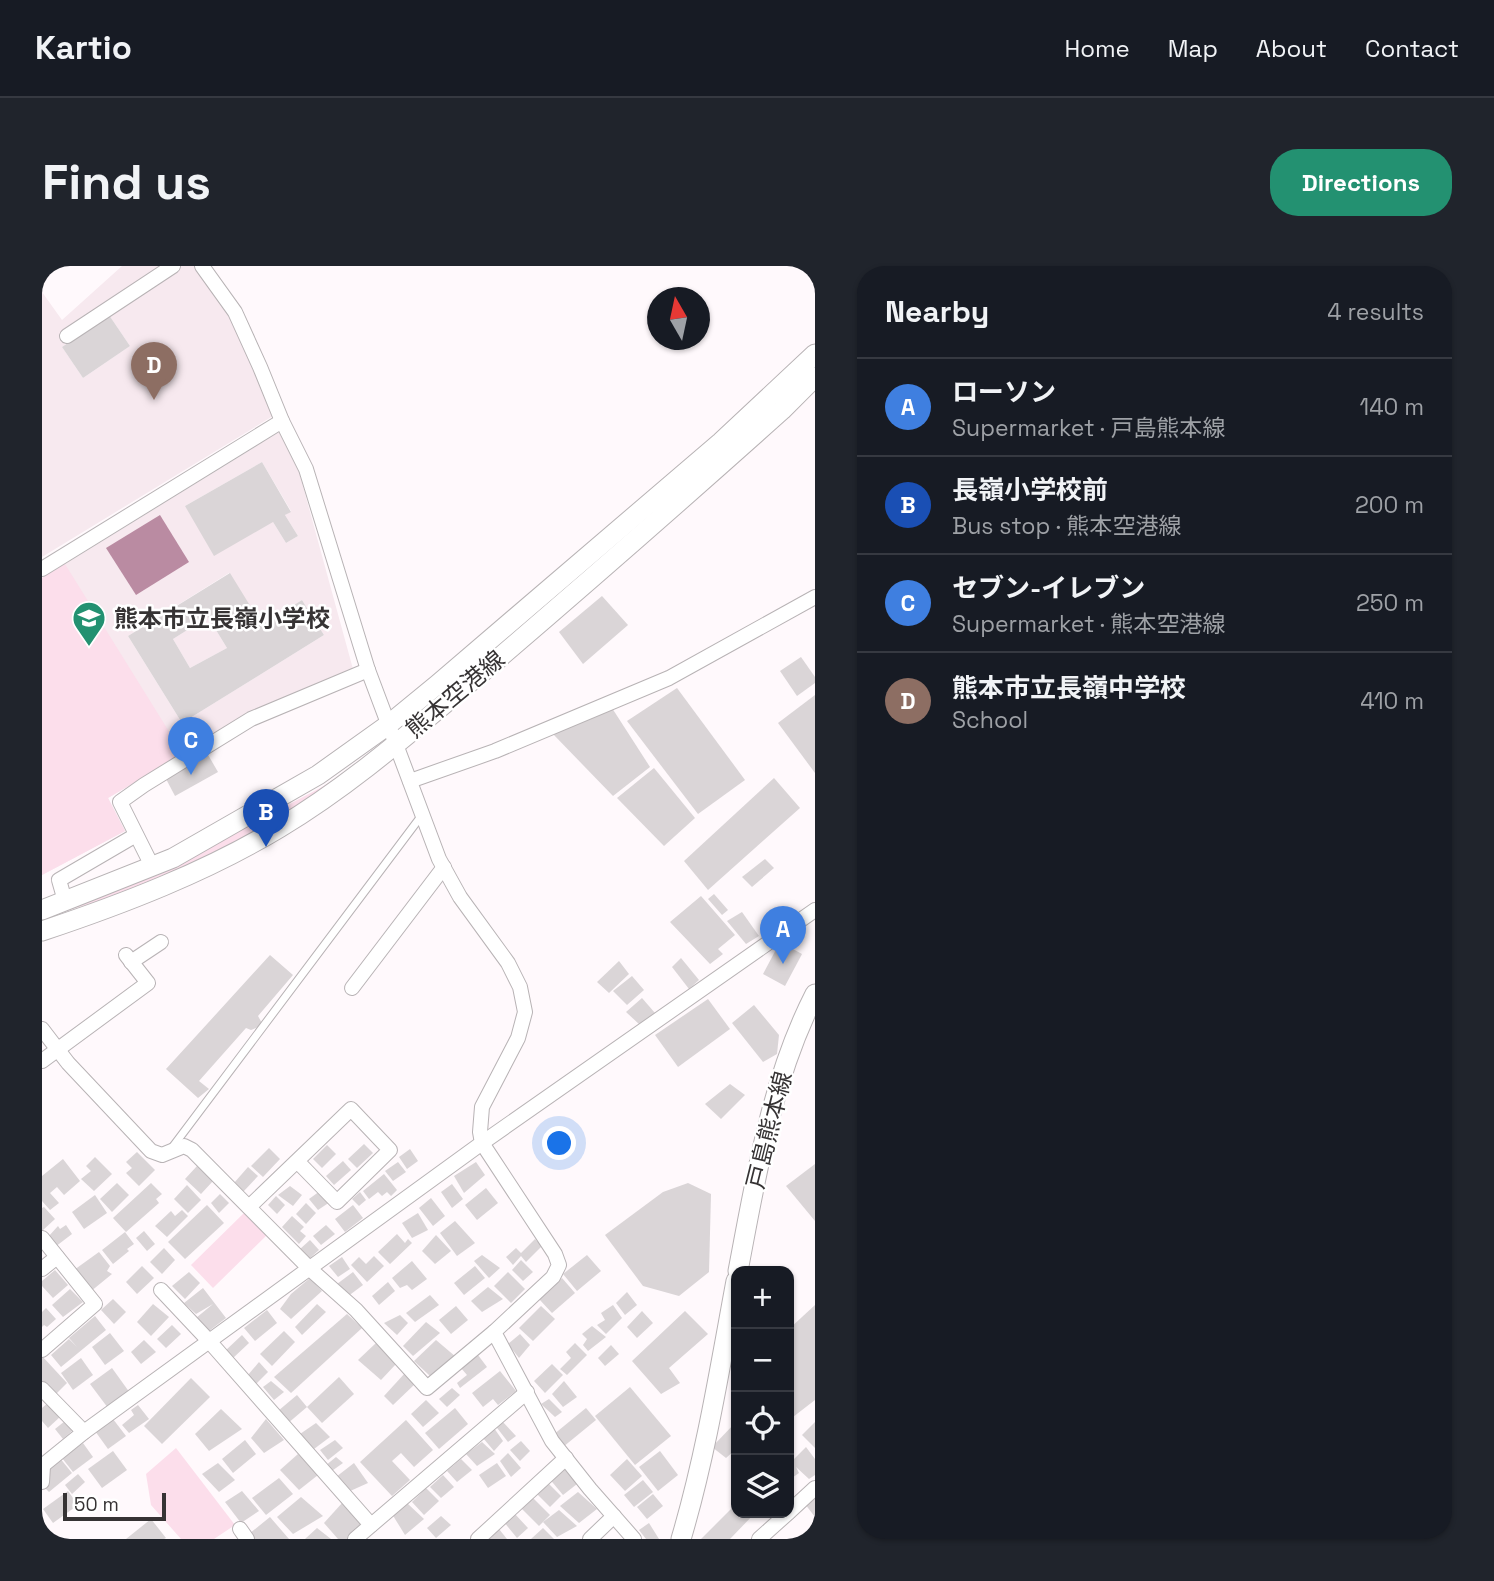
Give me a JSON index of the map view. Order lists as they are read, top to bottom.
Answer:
{
  "streets": {
    "main road": ["熊本空港線", "戸島熊本線"]
  },
  "places": {
    "school or university": ["熊本市立長嶺小学校"]
  },
  "scale_bar": "50 m",
  "north": "top",
  "page": {
    "header": "Kartio",
    "nav": [
      "Home",
      "Map",
      "About",
      "Contact"
    ],
    "buttons": "Directions",
    "title": "Find us",
    "heading": ["Nearby", "4 results"],
    "pins": [
      "D",
      "C",
      "B",
      "A"
    ],
    "list": [
      {
        "mark": "A",
        "name": "ローソン",
        "note": "Supermarket · 戸島熊本線",
        "value": "140 m"
      },
      {
        "mark": "B",
        "name": "長嶺小学校前",
        "note": "Bus stop · 熊本空港線",
        "value": "200 m"
      },
      {
        "mark": "C",
        "name": "セブン-イレブン",
        "note": "Supermarket · 熊本空港線",
        "value": "250 m"
      },
      {
        "mark": "D",
        "name": "熊本市立長嶺中学校",
        "note": "School",
        "value": "410 m"
      }
    ],
    "map_buttons": ["+", "−"],
    "scale": "50 m"
  }
}
